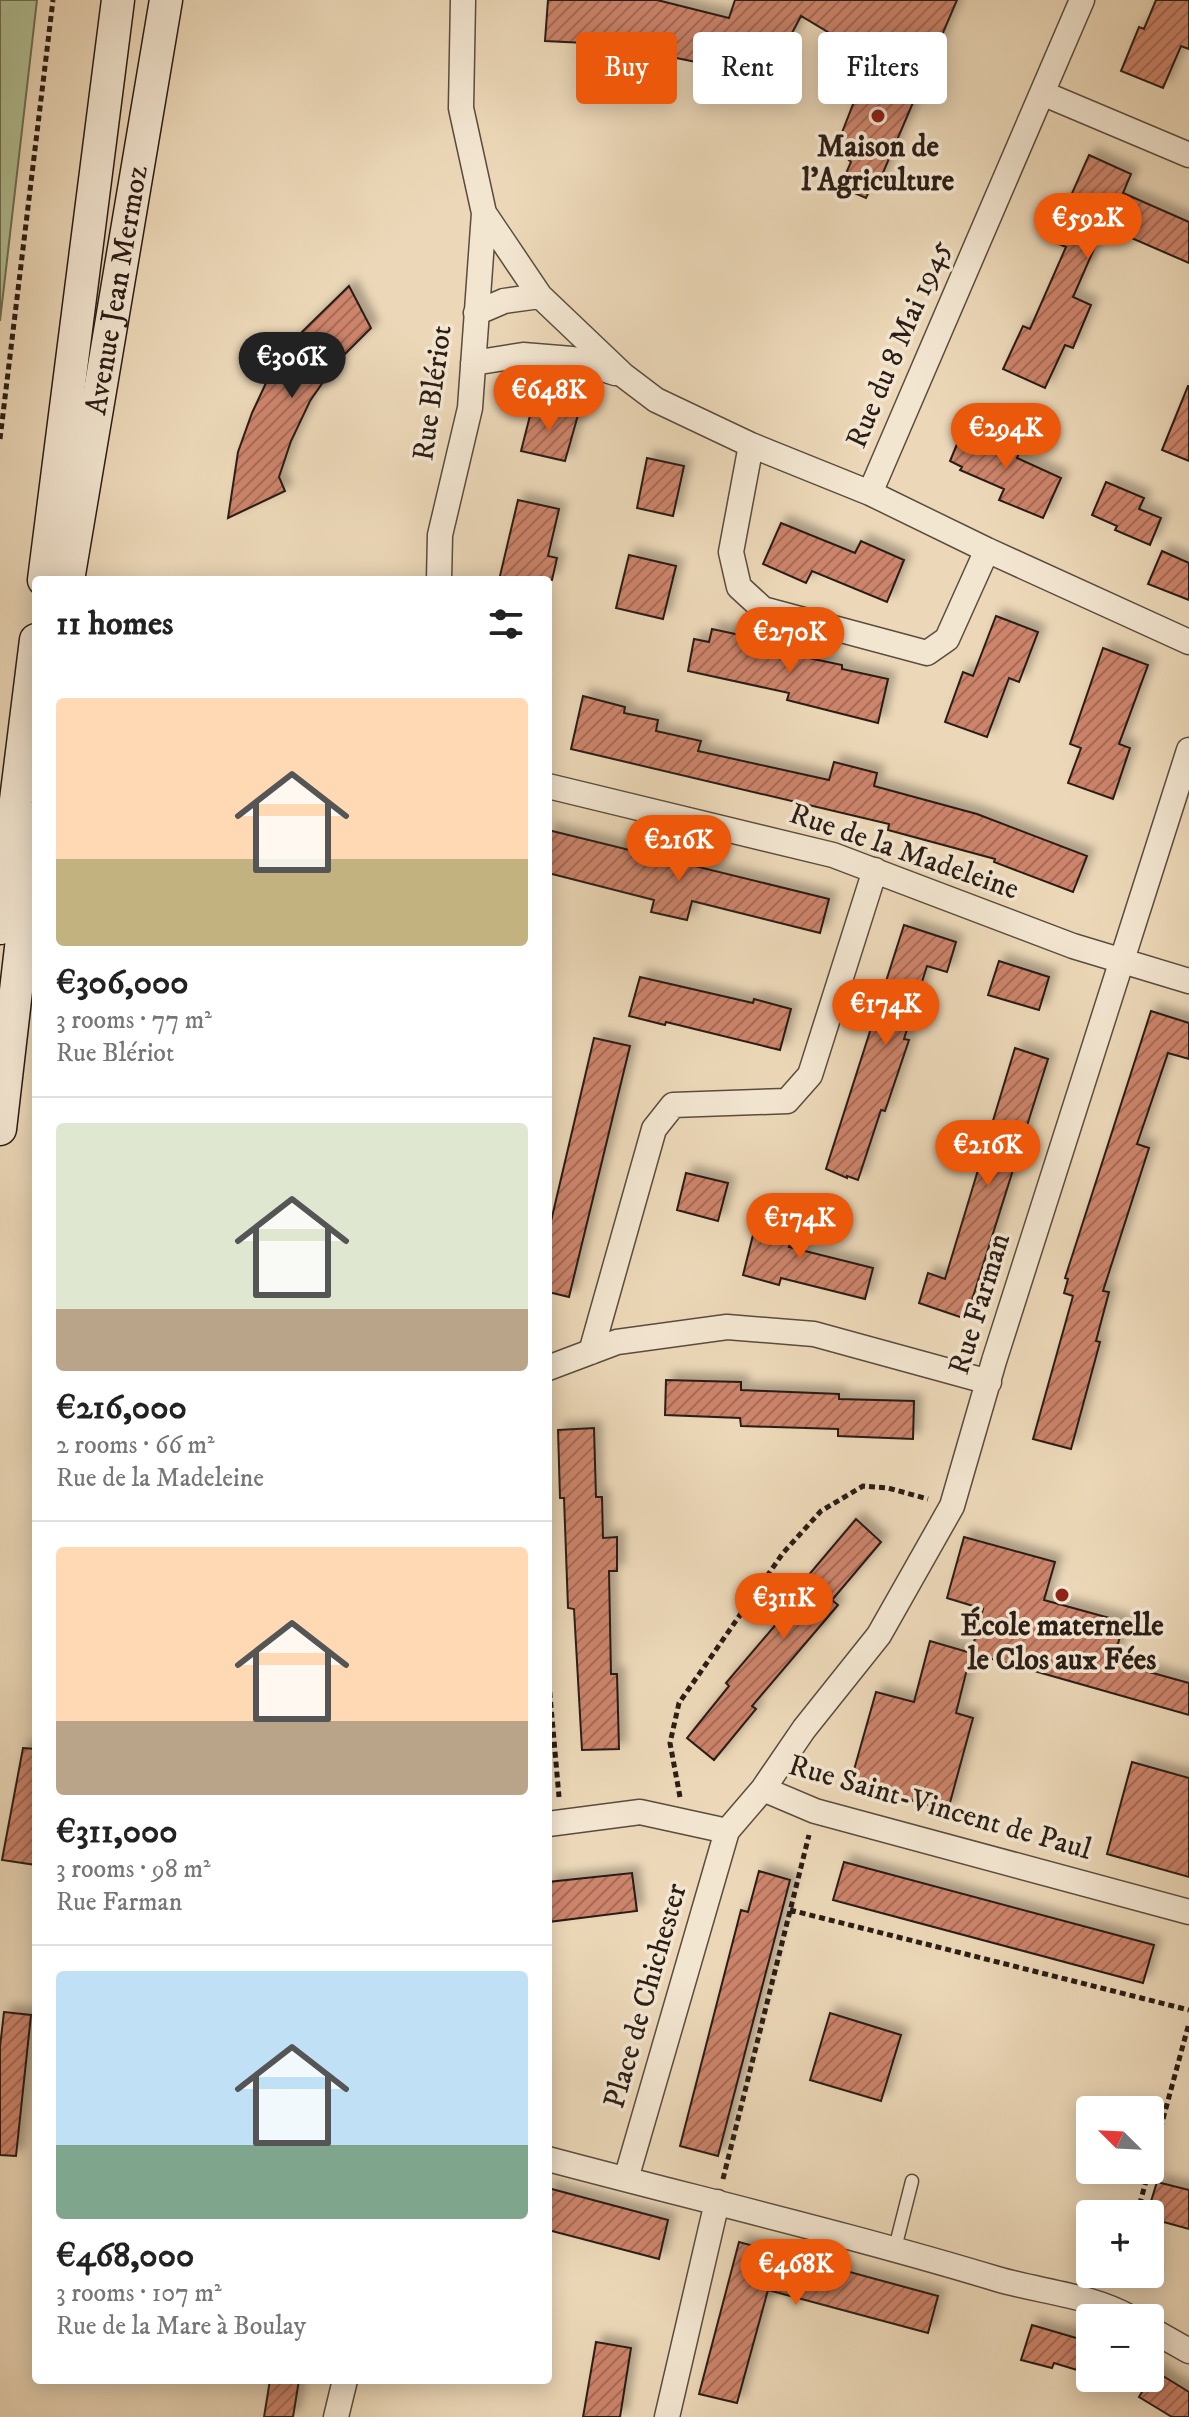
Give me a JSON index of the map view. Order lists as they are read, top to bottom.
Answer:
{
  "streets": {
    "main road": ["Avenue Jean Mermoz"],
    "street": [
      "Rue du 8 Mai 1945",
      "Rue Blériot",
      "Rue de la Madeleine",
      "Rue Farman",
      "Rue Saint-Vincent de Paul",
      "Place de Chichester"
    ]
  },
  "crossings": [
    ["Rue de la Madeleine", "Rue Farman"],
    ["Rue Farman", "Rue Saint-Vincent de Paul"],
    ["Rue Saint-Vincent de Paul", "Place de Chichester"]
  ],
  "places": ["Maison de l'Agriculture", "École maternelle le Clos aux Fées"],
  "north": "top left",
  "page": {
    "chip": ["Buy", "Rent", "Filters"],
    "price": [
      "€592K",
      "€306K",
      "€648K",
      "€294K",
      "€270K",
      "€216K",
      "€174K",
      "€216K",
      "€174K",
      "€311K",
      "€468K"
    ],
    "heading": "11 homes",
    "list": [
      {
        "name": "€306,000",
        "note": "3 rooms · 77 m² · Rue Blériot"
      },
      {
        "name": "€216,000",
        "note": "2 rooms · 66 m² · Rue de la Madeleine"
      },
      {
        "name": "€311,000",
        "note": "3 rooms · 98 m² · Rue Farman"
      },
      {
        "name": "€468,000",
        "note": "3 rooms · 107 m² · Rue de la Mare à Boulay"
      }
    ],
    "map_buttons": ["+", "−"]
  }
}
